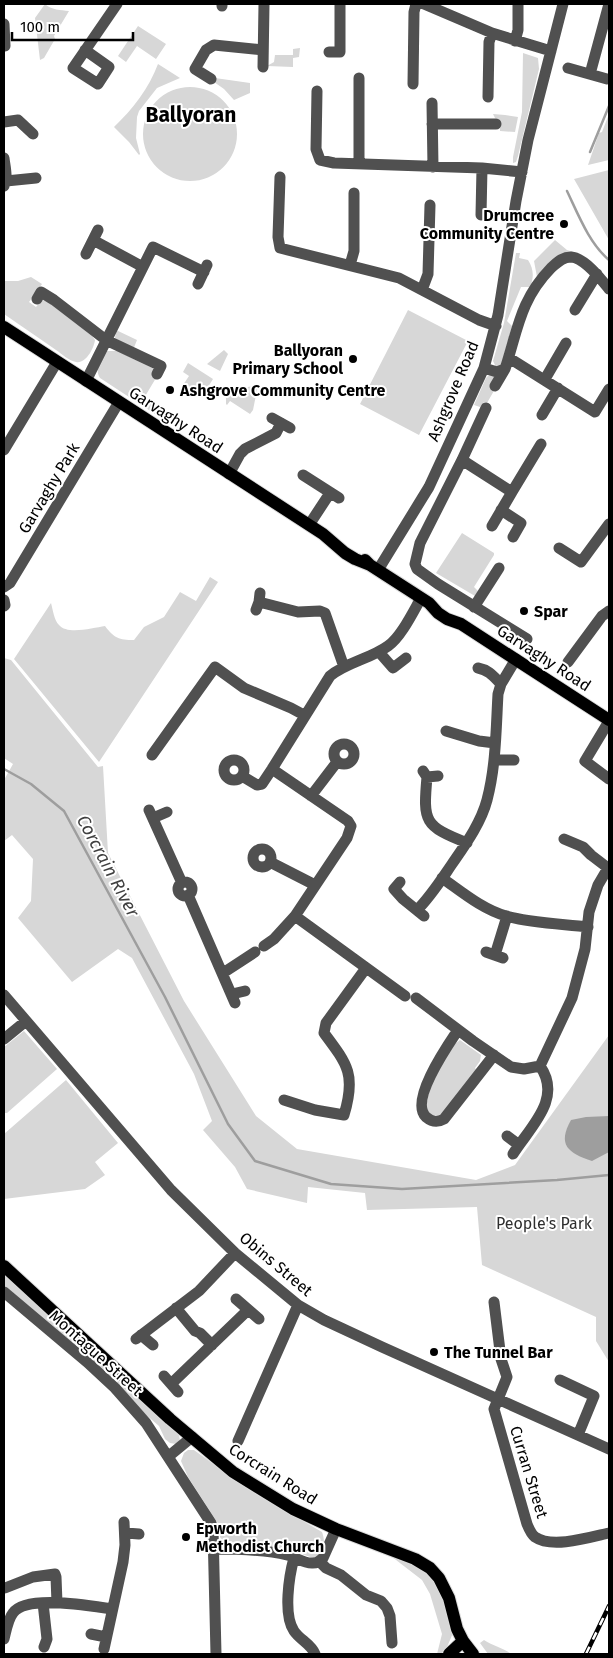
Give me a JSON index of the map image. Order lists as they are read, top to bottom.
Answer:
{
  "streets": {
    "main road": ["Garvaghy Road", "Corcrain Road"],
    "street": [
      "Ashgrove Road",
      "Garvaghy Park",
      "Obins Street",
      "Montague Street",
      "Curran Street"
    ]
  },
  "crossings": [
    ["Ashgrove Road", "Garvaghy Road"],
    ["Garvaghy Road", "Garvaghy Park"],
    ["Obins Street", "Curran Street"]
  ],
  "districts": ["Ballyoran"],
  "water": ["Corcrain River"],
  "parks": ["People's Park"],
  "places": [
    "Drumcree Community Centre",
    "Ballyoran Primary School",
    "Ashgrove Community Centre",
    "Spar",
    "The Tunnel Bar",
    "Epworth Methodist Church"
  ],
  "scale_bar": "100 m"
}
